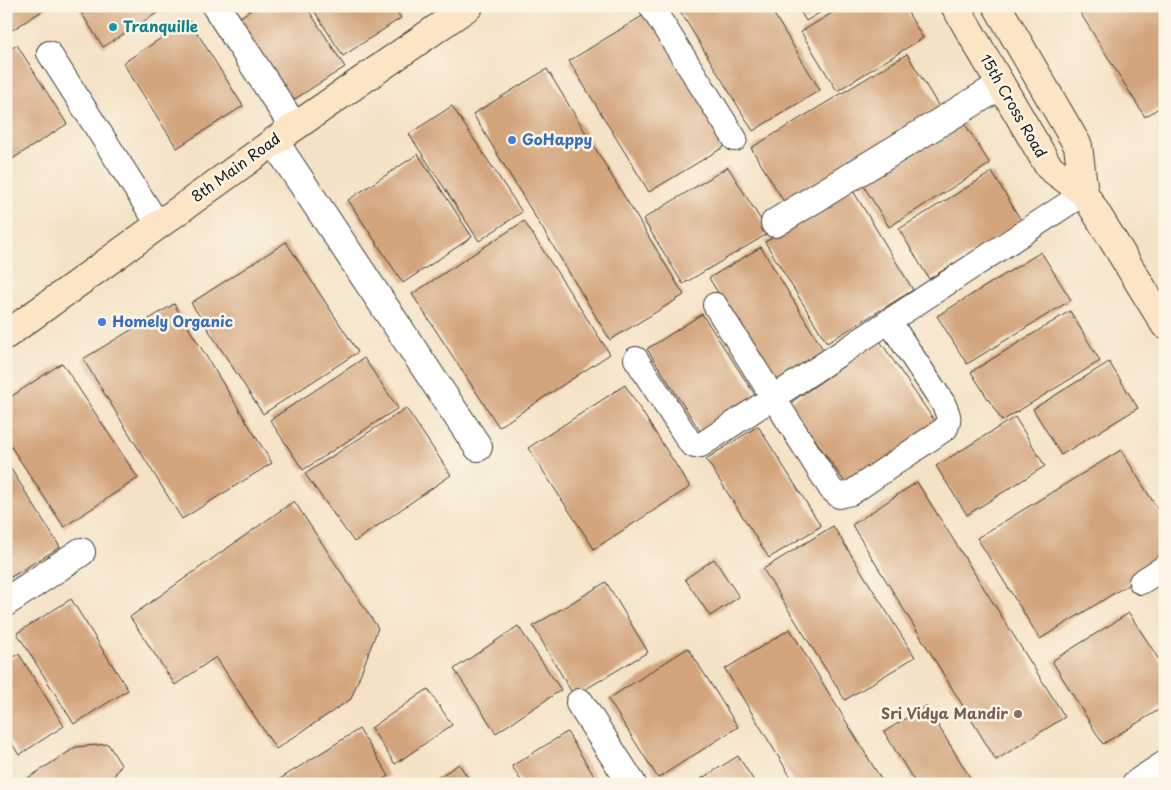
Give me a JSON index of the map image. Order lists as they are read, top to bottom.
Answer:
{
  "streets": {
    "street": ["15th Cross Road", "8th Main Road"]
  },
  "places": [
    "Tranquille",
    "GoHappy",
    "Homely Organic",
    "Sri Vidya Mandir"
  ]
}
